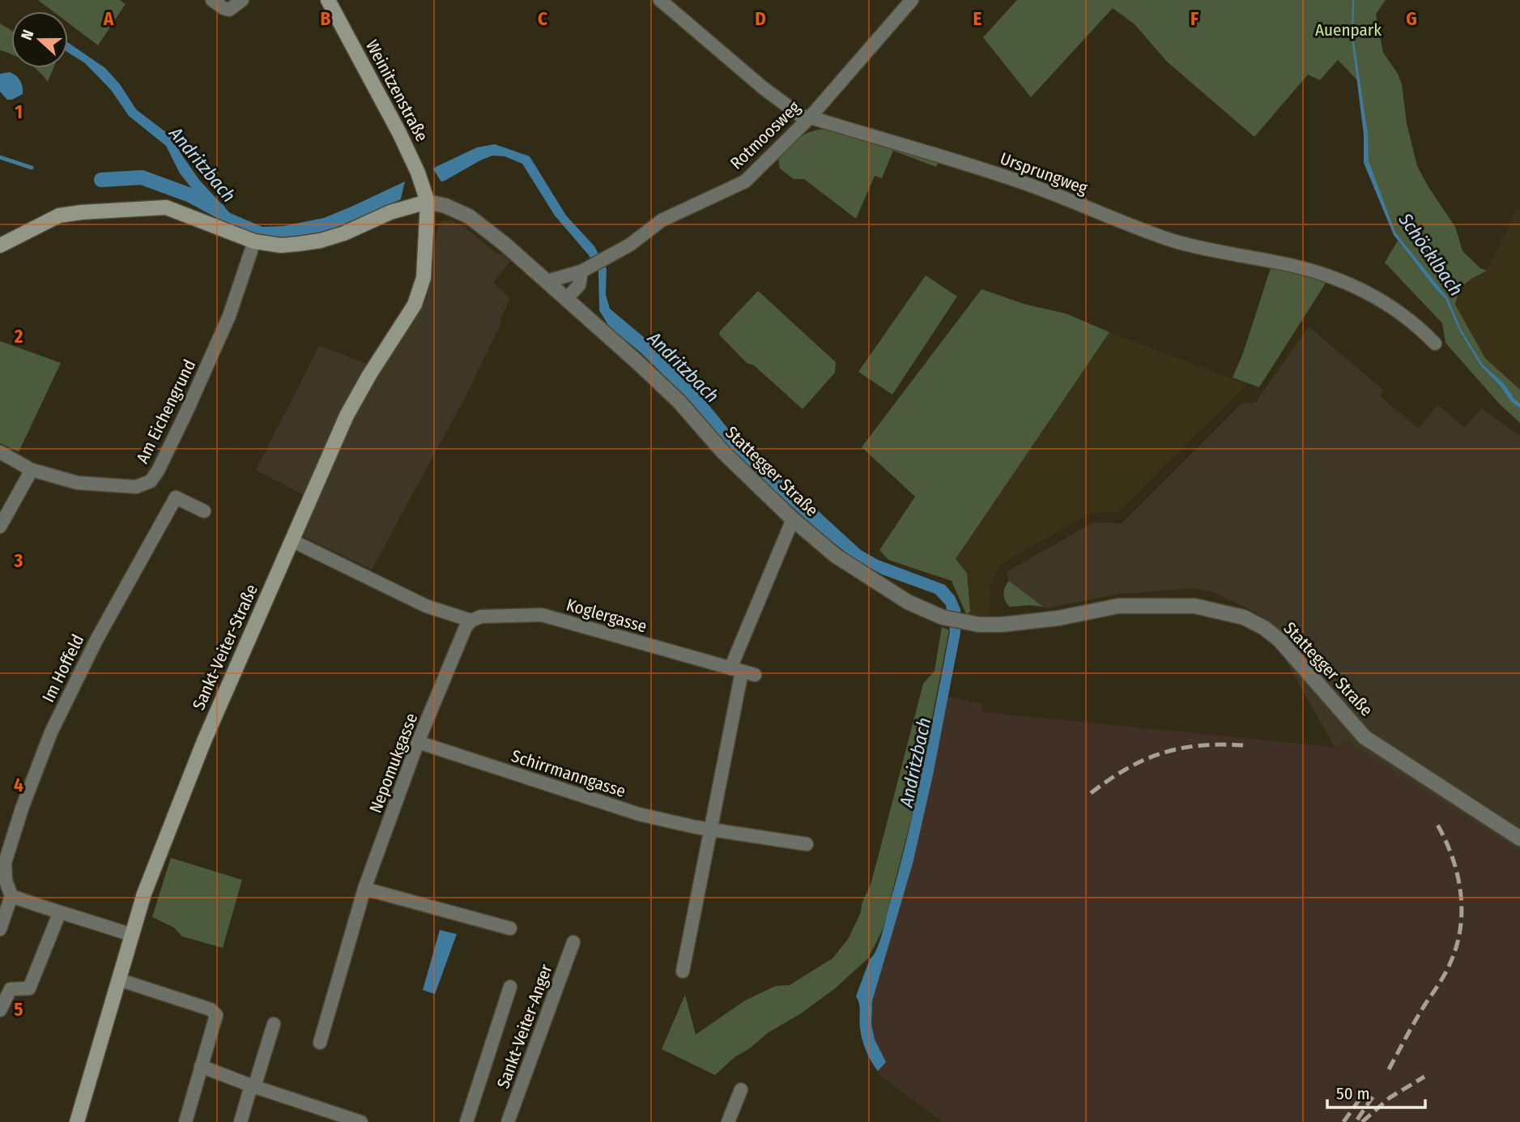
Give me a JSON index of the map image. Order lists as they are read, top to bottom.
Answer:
{
  "streets": {
    "main road": ["Weinitzenstraße", "Sankt-Veiter-Straße"],
    "street": [
      "Rotmoosweg",
      "Ursprungweg",
      "Am Eichengrund",
      "Stattegger Straße",
      "Koglergasse",
      "Im Hoffeld",
      "Nepomukgasse",
      "Schirrmanngasse",
      "Sankt-Veiter-Anger"
    ]
  },
  "crossings": [
    ["Weinitzenstraße", "Stattegger Straße"],
    ["Weinitzenstraße", "Sankt-Veiter-Straße"],
    ["Rotmoosweg", "Ursprungweg"],
    ["Rotmoosweg", "Stattegger Straße"],
    ["Stattegger Straße", "Sankt-Veiter-Straße"],
    ["Koglergasse", "Sankt-Veiter-Straße"],
    ["Koglergasse", "Nepomukgasse"],
    ["Nepomukgasse", "Schirrmanngasse"]
  ],
  "water": ["Andritzbach", "Schöcklbach"],
  "parks": ["Auenpark"],
  "scale_bar": "50 m",
  "north": "left",
  "grid": {
    "columns": [
      "A",
      "B",
      "C",
      "D",
      "E",
      "F",
      "G"
    ],
    "rows": [
      "1",
      "2",
      "3",
      "4",
      "5"
    ]
  }
}
